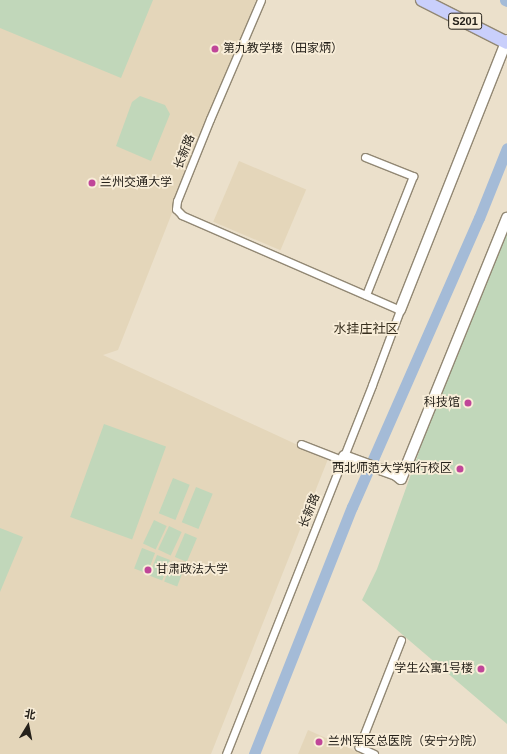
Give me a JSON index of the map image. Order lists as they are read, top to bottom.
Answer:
{
  "streets": {
    "main road": ["S201"],
    "street": ["长新路"]
  },
  "districts": ["水挂庄社区"],
  "places": [
    "第九教学楼（田家炳）",
    "兰州交通大学",
    "科技馆",
    "西北师范大学知行校区",
    "甘肃政法大学",
    "学生公寓1号楼",
    "兰州军区总医院（安宁分院）"
  ],
  "north": "top"
}
